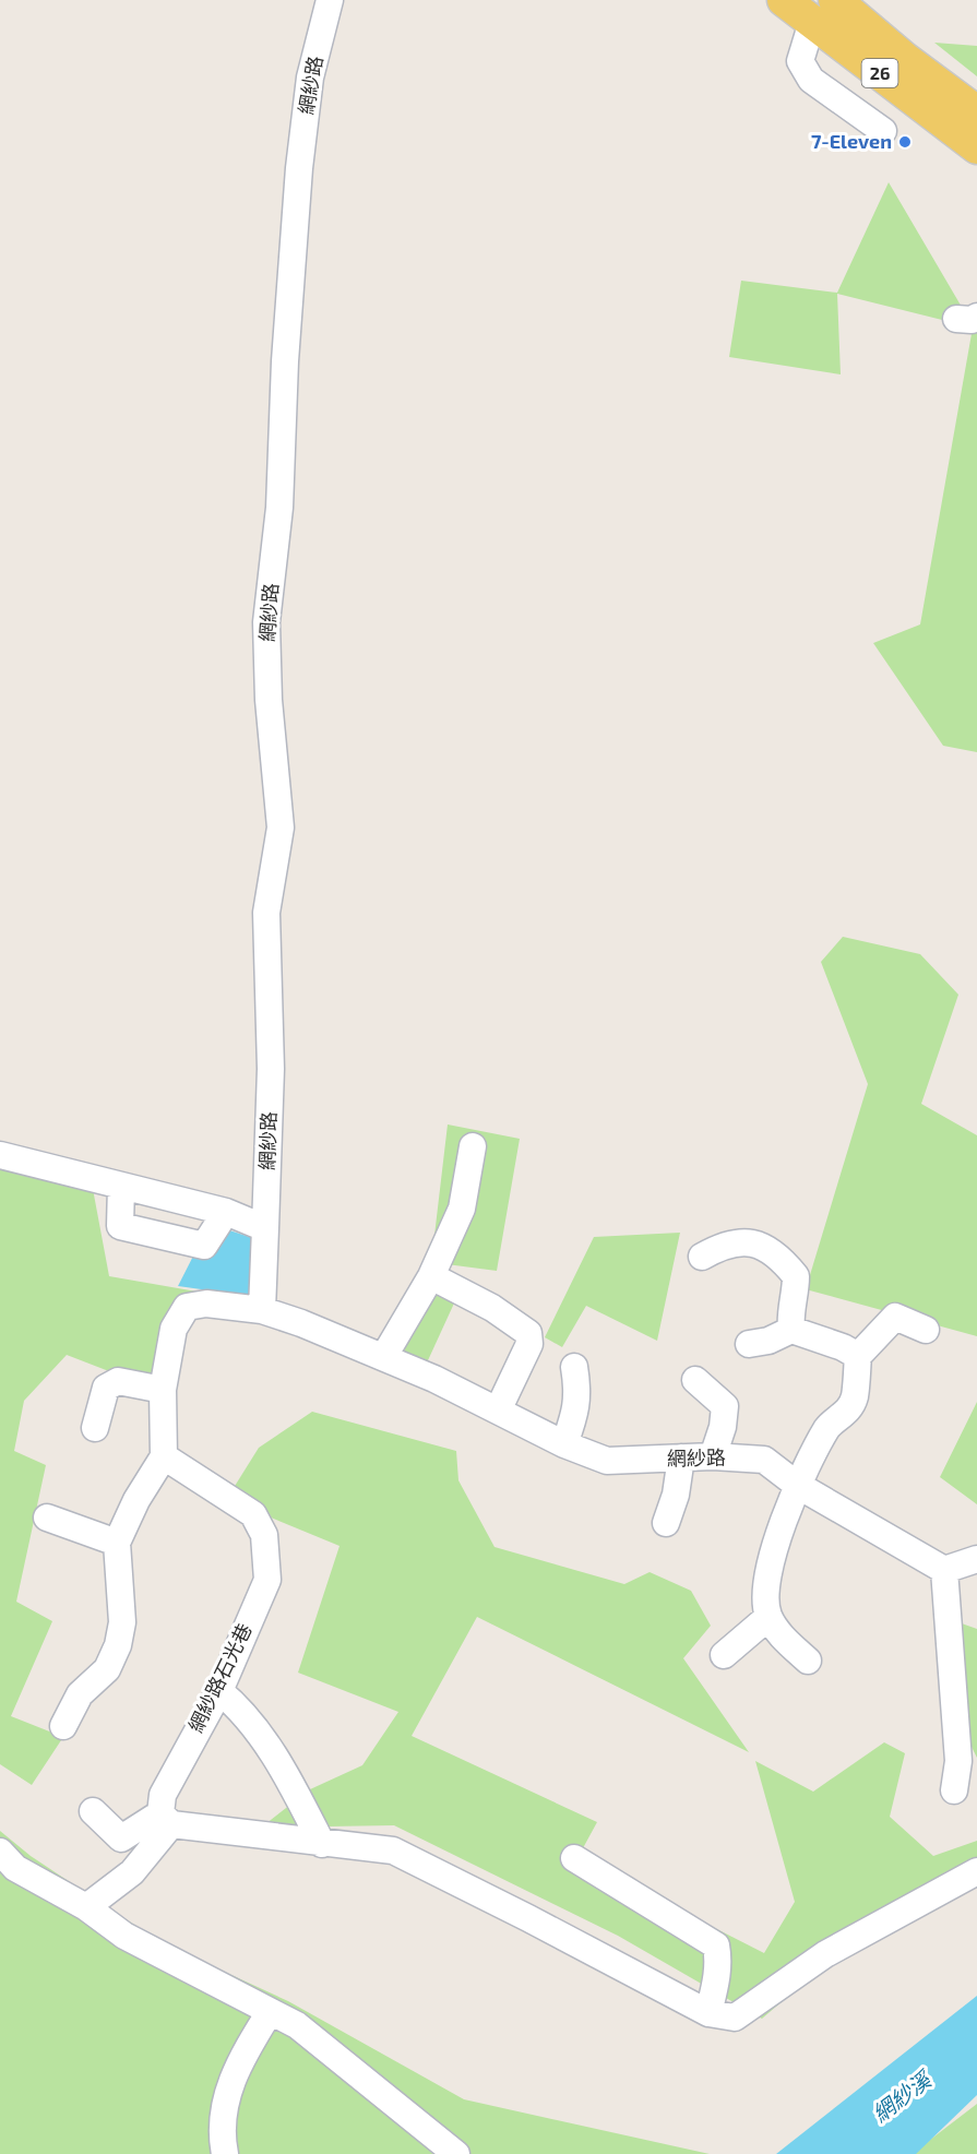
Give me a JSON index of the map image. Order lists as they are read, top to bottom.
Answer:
{
  "streets": {
    "main road": ["26"],
    "street": ["網紗路", "網紗路石光巷"]
  },
  "water": ["網紗溪"],
  "places": ["7-Eleven"]
}
